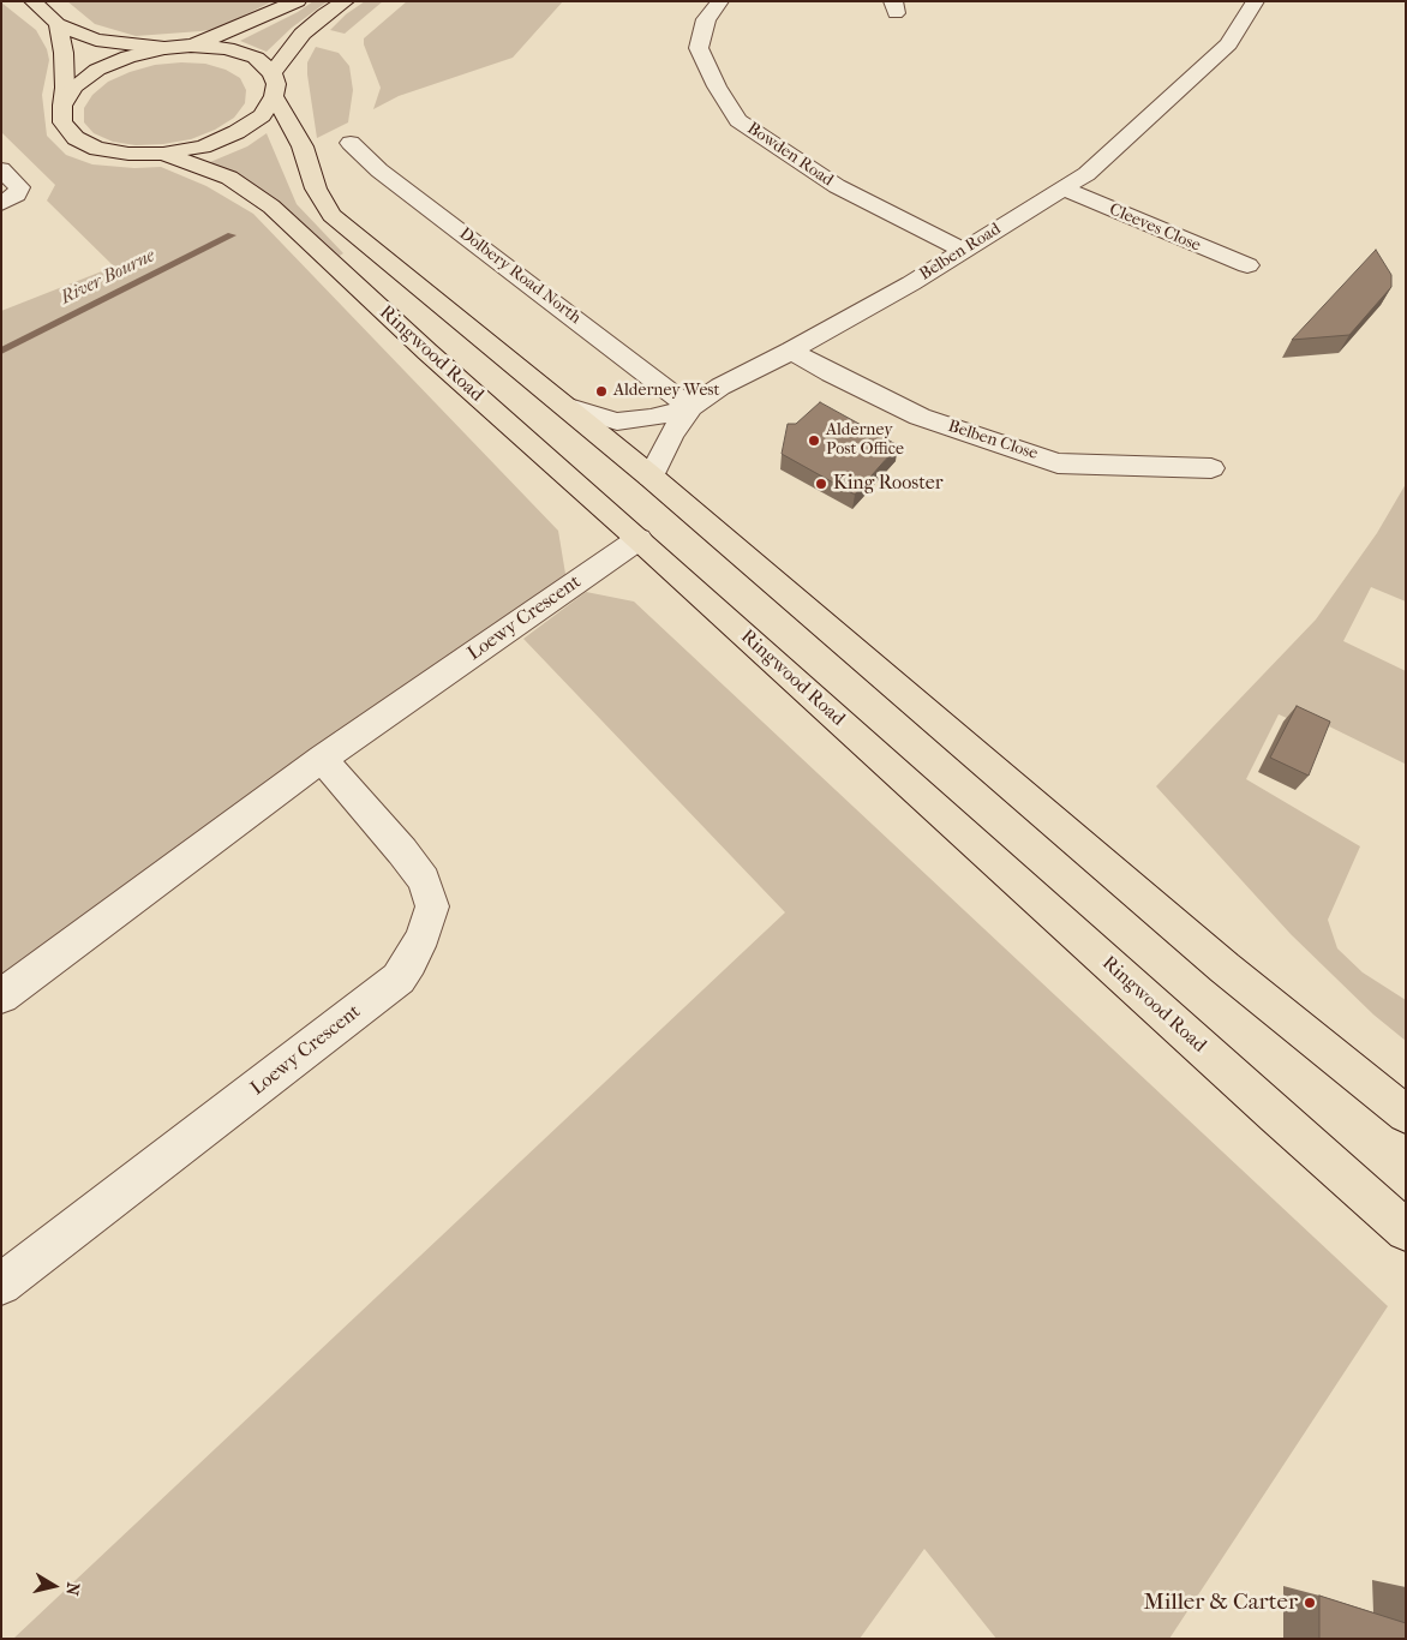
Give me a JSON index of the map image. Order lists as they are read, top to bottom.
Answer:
{
  "streets": {
    "main road": ["Ringwood Road"],
    "street": [
      "Bowden Road",
      "Cleeves Close",
      "Belben Road",
      "Dolbery Road North",
      "Belben Close",
      "Loewy Crescent"
    ]
  },
  "crossings": [
    ["Bowden Road", "Belben Road"],
    ["Cleeves Close", "Belben Road"],
    ["Belben Road", "Dolbery Road North"],
    ["Belben Road", "Belben Close"],
    ["Ringwood Road", "Loewy Crescent"]
  ],
  "water": ["River Bourne"],
  "places": [
    "Alderney West",
    "Alderney Post Office",
    "King Rooster",
    "Miller & Carter"
  ],
  "north": "right"
}
